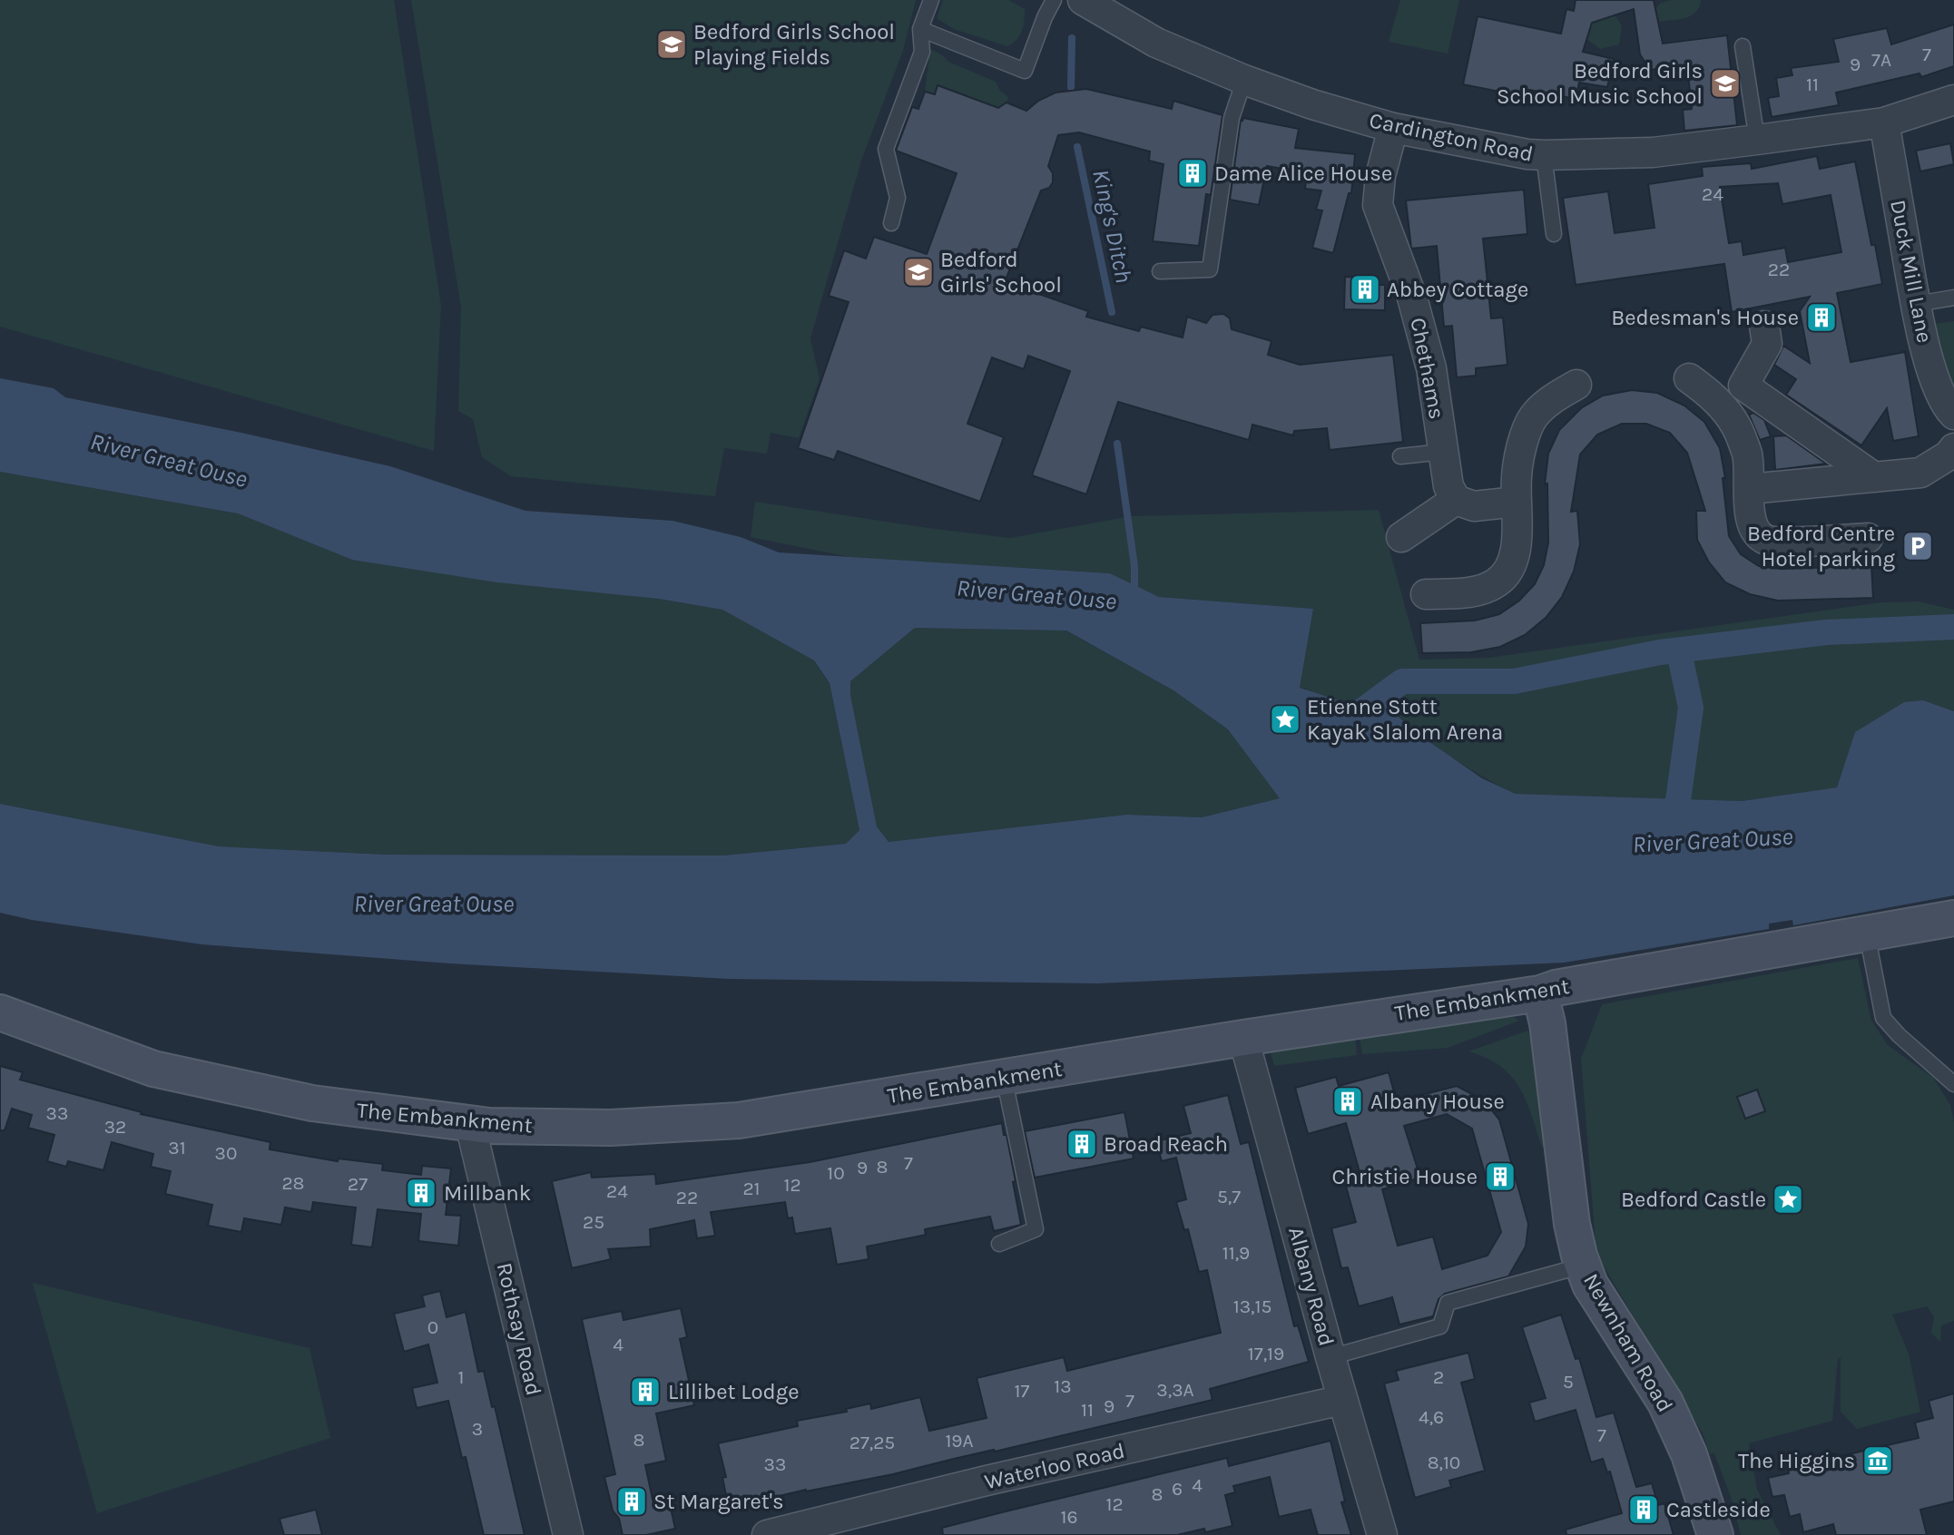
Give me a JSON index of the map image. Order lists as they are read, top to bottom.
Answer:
{
  "streets": {
    "street": [
      "Cardington Road",
      "Duck Mill Lane",
      "Chethams",
      "The Embankment",
      "Albany Road",
      "Rothsay Road",
      "Newnham Road",
      "Waterloo Road"
    ]
  },
  "crossings": [
    ["Cardington Road", "Duck Mill Lane"],
    ["Cardington Road", "Chethams"],
    ["The Embankment", "Albany Road"],
    ["The Embankment", "Rothsay Road"],
    ["The Embankment", "Newnham Road"],
    ["Albany Road", "Waterloo Road"]
  ],
  "water": ["King's Ditch", "River Great Ouse"],
  "places": {
    "school or university": ["Bedford Girls School Playing Fields", "Bedford Girls School Music School", "Bedford Girls' School"],
    "building": [
      "Dame Alice House",
      "Abbey Cottage",
      "Bedesman's House",
      "Albany House",
      "Broad Reach",
      "Christie House",
      "Millbank",
      "Lillibet Lodge",
      "St Margaret's",
      "Castleside"
    ],
    "parking": ["Bedford Centre Hotel parking"],
    "place": ["Etienne Stott Kayak Slalom Arena", "Bedford Castle"],
    "museum": ["The Higgins"]
  },
  "house_numbers": [
    "7",
    "7A",
    "9",
    "11",
    "24",
    "22",
    "33",
    "32",
    "31",
    "30",
    "7",
    "8",
    "9",
    "10",
    "28",
    "27",
    "12",
    "21",
    "24",
    "5,7",
    "22",
    "25",
    "11,9",
    "13,15",
    "0",
    "4",
    "17,19",
    "1",
    "2",
    "5",
    "13",
    "3,3A",
    "17",
    "7",
    "9",
    "11",
    "4,6",
    "3",
    "7",
    "8",
    "19A",
    "27,25",
    "8,10",
    "33",
    "4",
    "6",
    "8",
    "12",
    "16"
  ]
}
